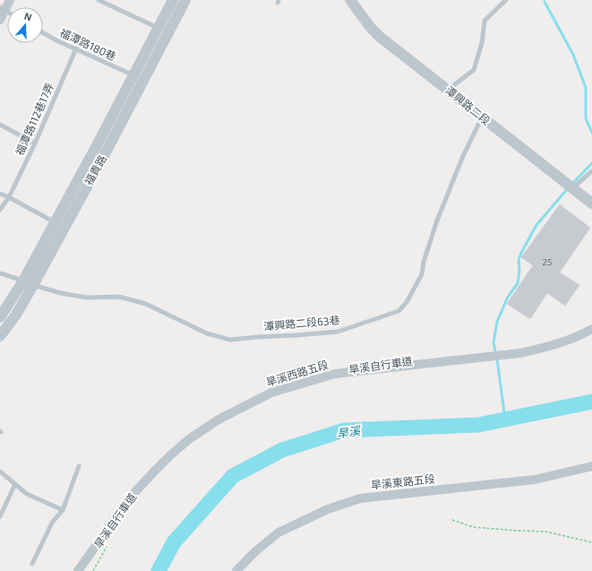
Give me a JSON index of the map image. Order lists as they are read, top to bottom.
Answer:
{
  "streets": {
    "street": [
      "潭興路二段",
      "福貴路",
      "旱溪西路五段",
      "旱溪東路五段"
    ],
    "lane": ["福潭路180巷", "福潭路112巷17弄", "潭興路二段63巷"],
    "path": ["旱溪自行車道"]
  },
  "crossings": [
    ["福潭路180巷", "福潭路112巷17弄"],
    ["福潭路180巷", "福貴路"],
    ["潭興路二段", "潭興路二段63巷"],
    ["福貴路", "潭興路二段63巷"]
  ],
  "water": ["旱溪"],
  "house_numbers": ["25"],
  "north": "top"
}
